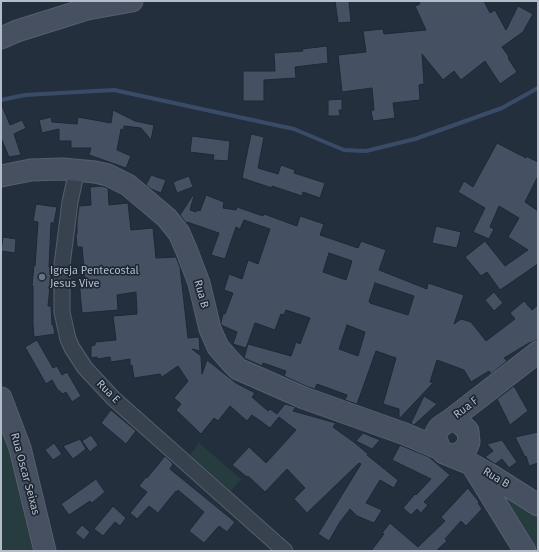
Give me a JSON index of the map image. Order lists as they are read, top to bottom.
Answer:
{
  "streets": {
    "street": [
      "Rua B",
      "Rua E",
      "Rua F",
      "Rua Oscar Seixas"
    ]
  },
  "crossings": [
    ["Rua B", "Rua E"],
    ["Rua B", "Rua F"]
  ],
  "places": ["Igreja Pentecostal Jesus Vive"]
}
